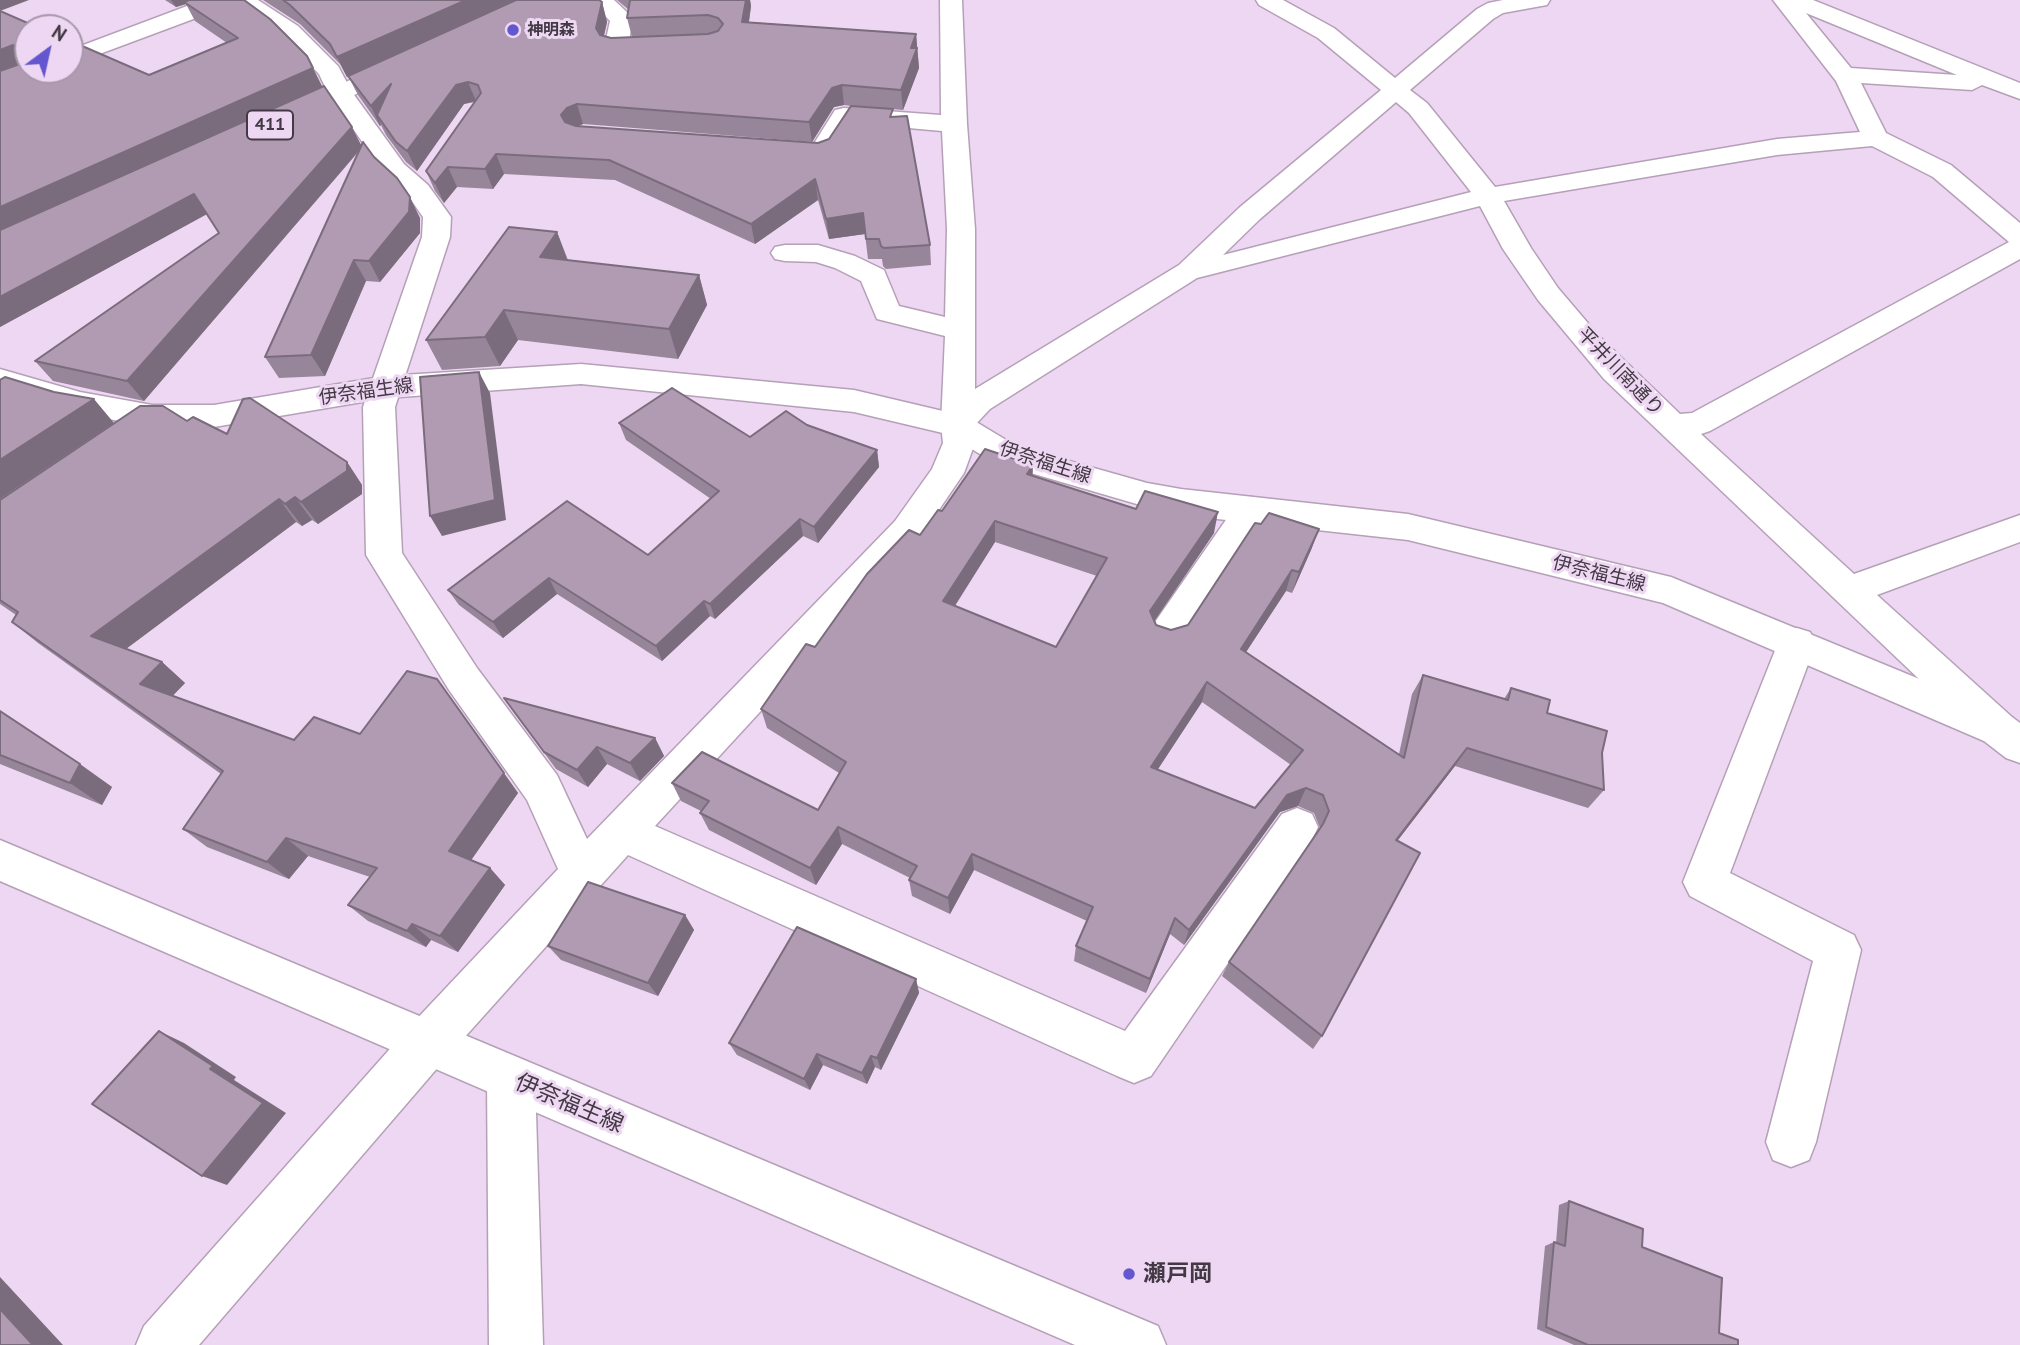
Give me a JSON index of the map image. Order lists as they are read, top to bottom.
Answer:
{
  "streets": {
    "main road": ["411", "平井川南通り", "伊奈福生線"]
  },
  "crossings": [
    ["平井川南通り", "伊奈福生線"]
  ],
  "places": ["神明森", "瀬戸岡"],
  "north": "top right"
}
